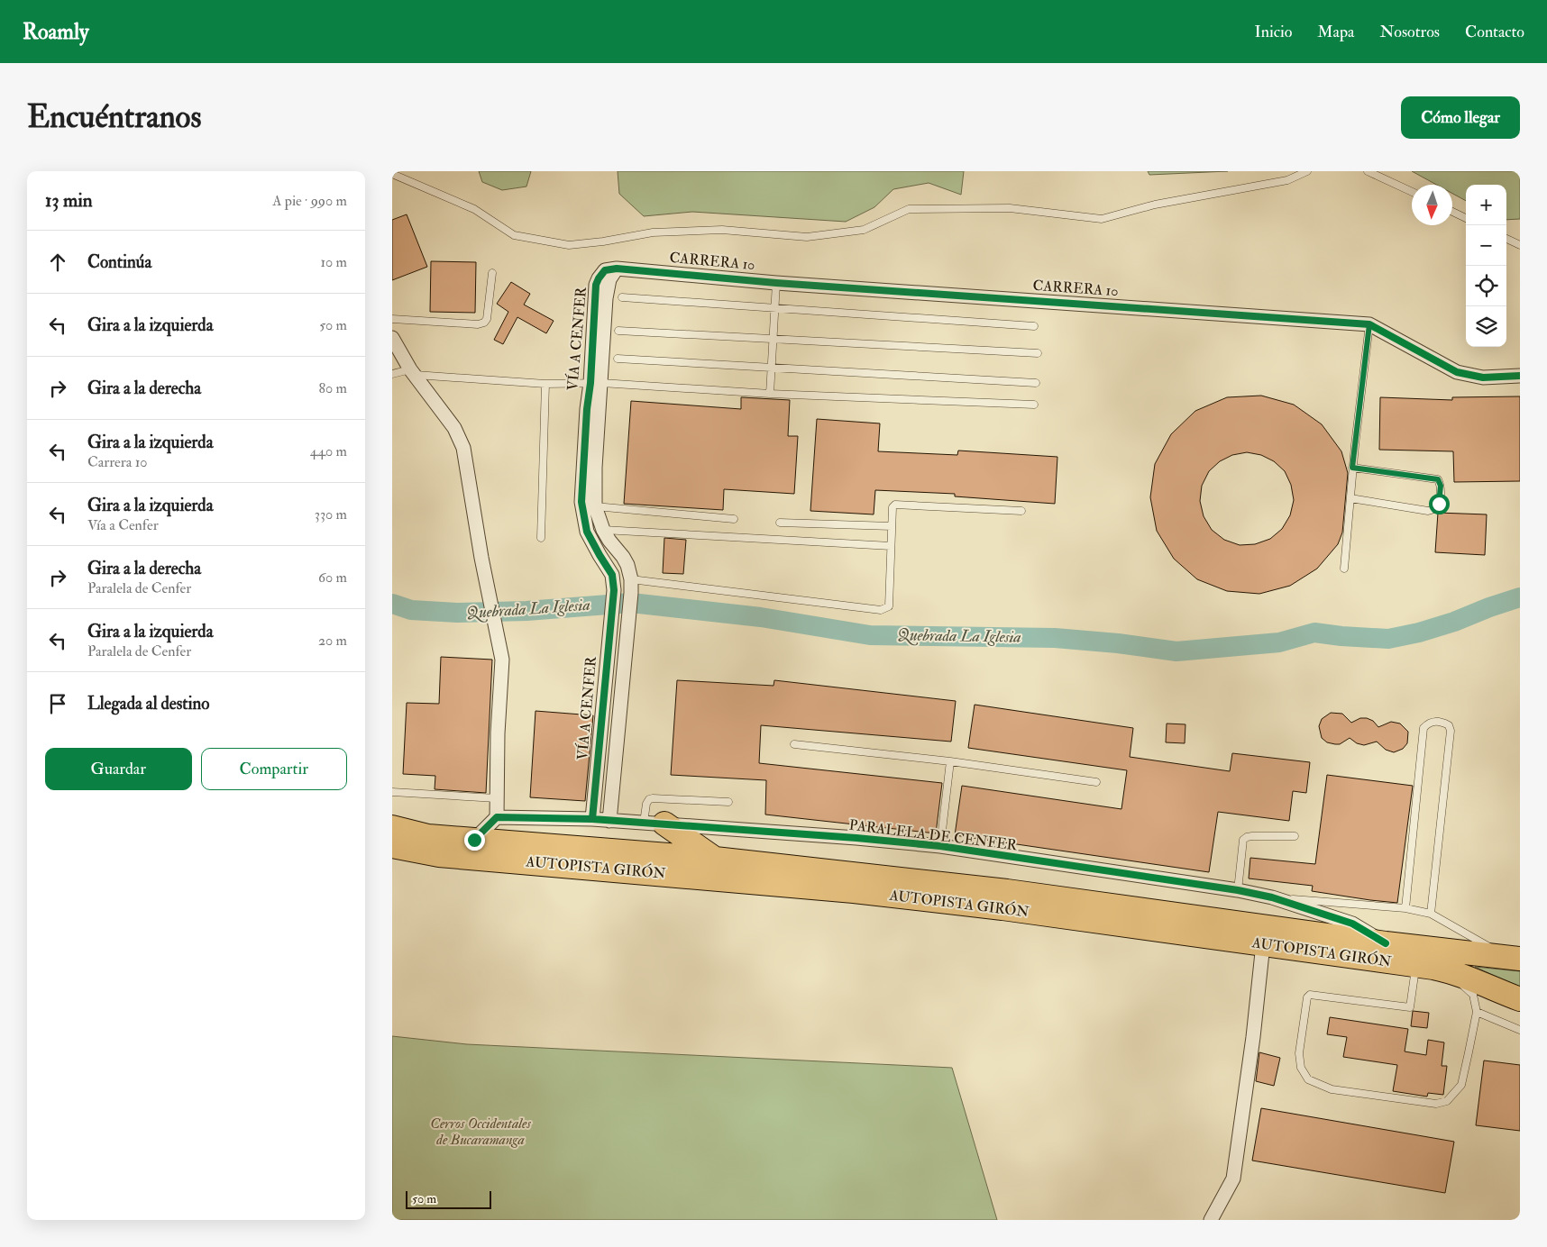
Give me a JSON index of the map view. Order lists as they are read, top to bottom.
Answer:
{
  "streets": {
    "highway": ["AUTOPISTA GIRÓN"],
    "street": ["CARRERA 10", "VÍA A CENFER", "PARALELA DE CENFER"]
  },
  "crossings": [
    ["CARRERA 10", "VÍA A CENFER"],
    ["VÍA A CENFER", "PARALELA DE CENFER"],
    ["PARALELA DE CENFER", "AUTOPISTA GIRÓN"]
  ],
  "water": ["Quebrada La Iglesia"],
  "parks": ["Cerros Occidentales de Bucaramanga"],
  "scale_bar": "50 m",
  "north": "bottom",
  "page": {
    "header": "Roamly",
    "nav": [
      "Inicio",
      "Mapa",
      "Nosotros",
      "Contacto"
    ],
    "buttons": [
      "Cómo llegar",
      ["Guardar", "Compartir"]
    ],
    "title": "Encuéntranos",
    "heading": ["13 min", "A pie · 990 m"],
    "map_buttons": ["+", "−"],
    "list": [
      ["Continúa", "10 m"],
      ["Gira a la izquierda", "50 m"],
      ["Gira a la derecha", "80 m"],
      ["Gira a la izquierda", "Carrera 10", "440 m"],
      ["Gira a la izquierda", "Vía a Cenfer", "330 m"],
      ["Gira a la derecha", "Paralela de Cenfer", "60 m"],
      ["Gira a la izquierda", "Paralela de Cenfer", "20 m"],
      "Llegada al destino"
    ],
    "scale": "50 m"
  }
}
